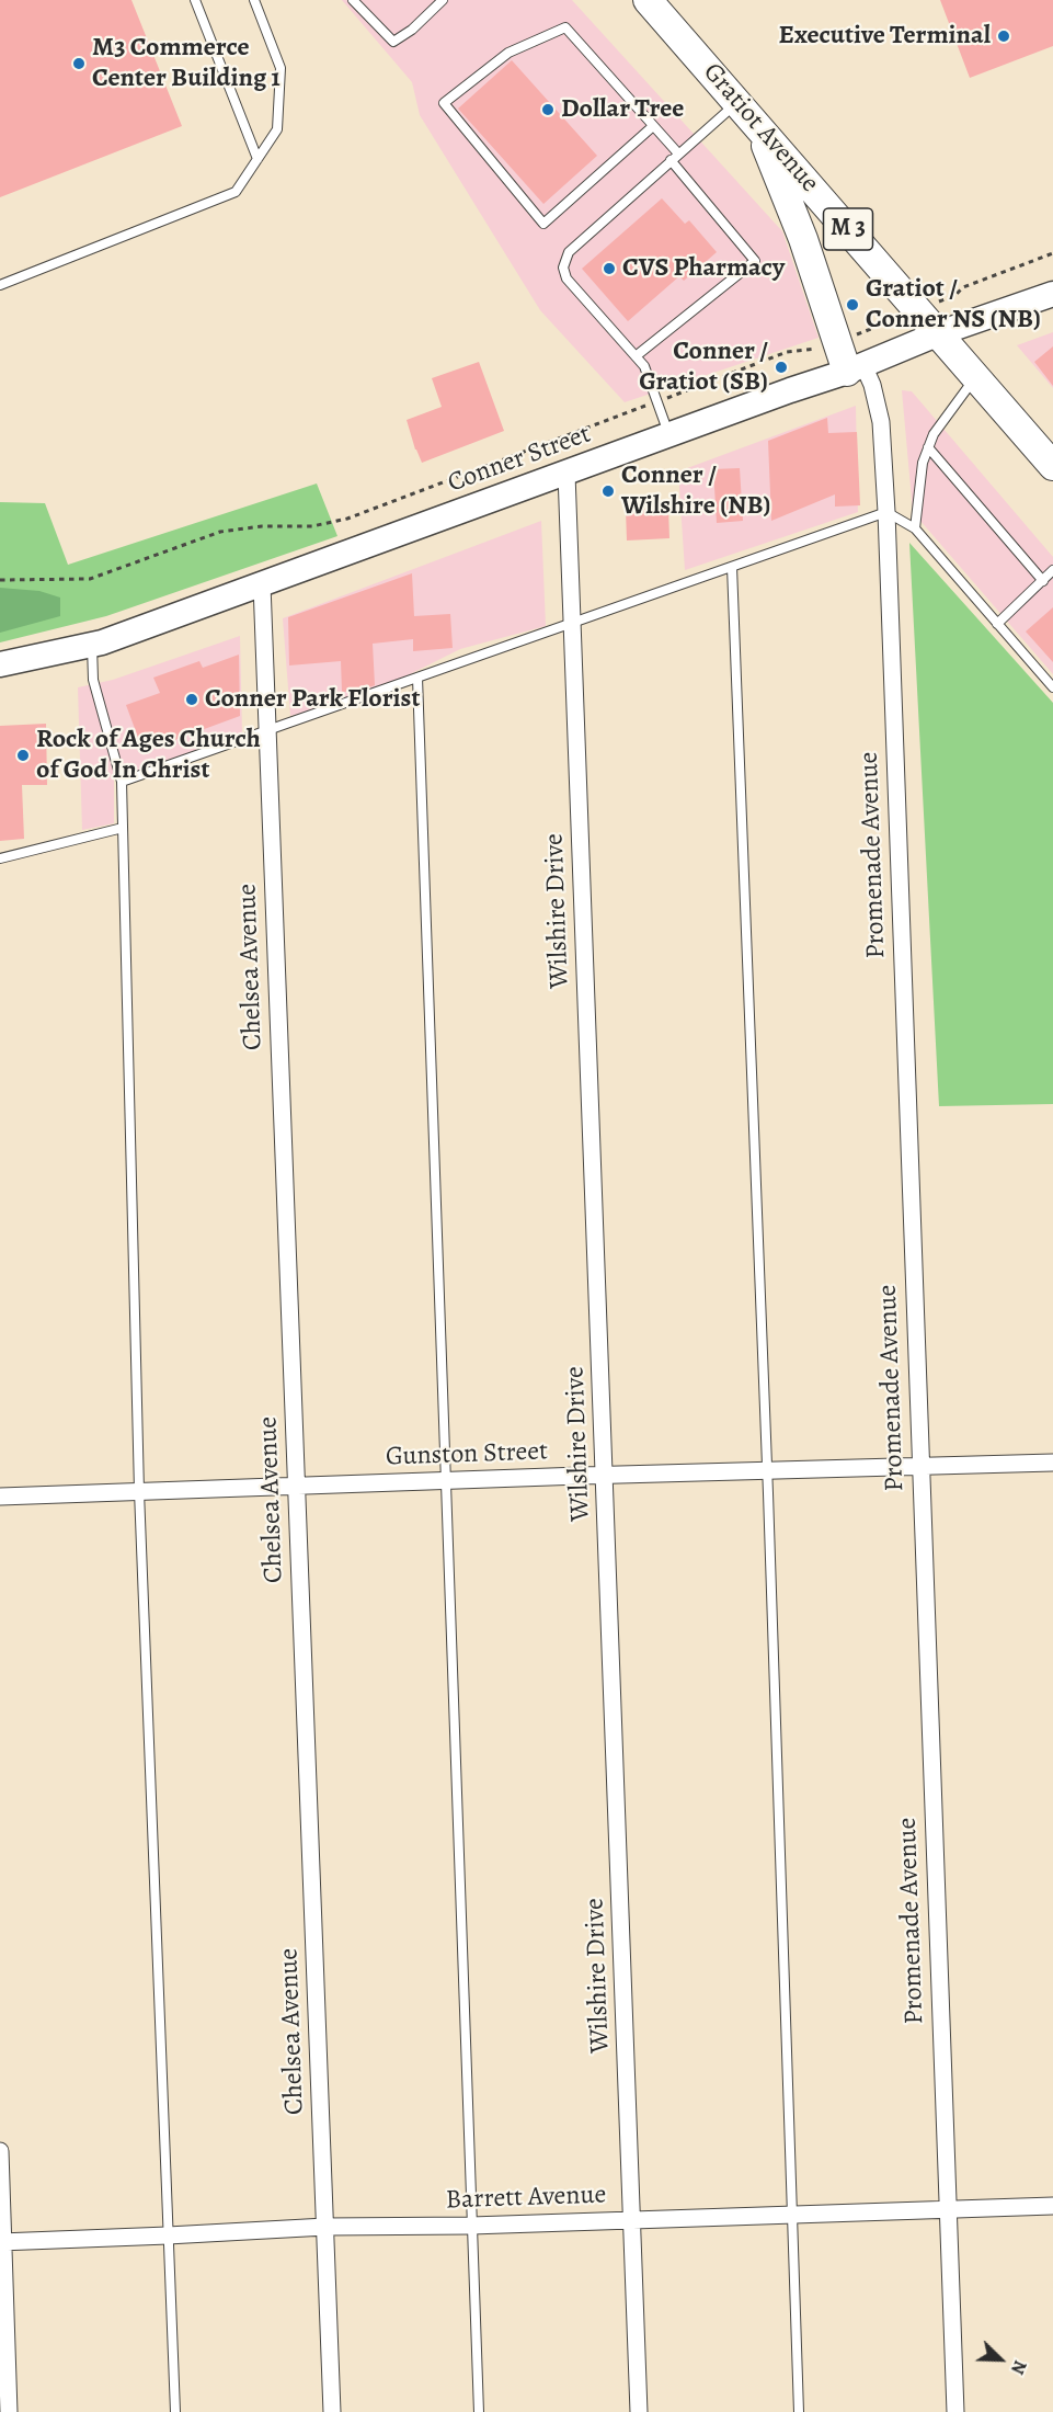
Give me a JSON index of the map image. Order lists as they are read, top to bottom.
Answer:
{
  "streets": {
    "main road": ["Gratiot Avenue", "M 3", "Conner Street"],
    "street": [
      "Promenade Avenue",
      "Wilshire Drive",
      "Chelsea Avenue",
      "Gunston Street",
      "Barrett Avenue"
    ]
  },
  "crossings": [
    ["Gratiot Avenue", "Conner Street"],
    ["Conner Street", "Promenade Avenue"],
    ["Conner Street", "Wilshire Drive"],
    ["Conner Street", "Chelsea Avenue"],
    ["Promenade Avenue", "Gunston Street"],
    ["Promenade Avenue", "Barrett Avenue"],
    ["Wilshire Drive", "Gunston Street"],
    ["Wilshire Drive", "Barrett Avenue"],
    ["Chelsea Avenue", "Gunston Street"],
    ["Chelsea Avenue", "Barrett Avenue"]
  ],
  "places": [
    "Executive Terminal",
    "M3 Commerce Center Building 1",
    "Dollar Tree",
    "CVS Pharmacy",
    "Gratiot / Conner NS (NB)",
    "Conner / Gratiot (SB)",
    "Conner / Wilshire (NB)",
    "Conner Park Florist",
    "Rock of Ages Church of God In Christ"
  ],
  "north": "bottom right"
}
